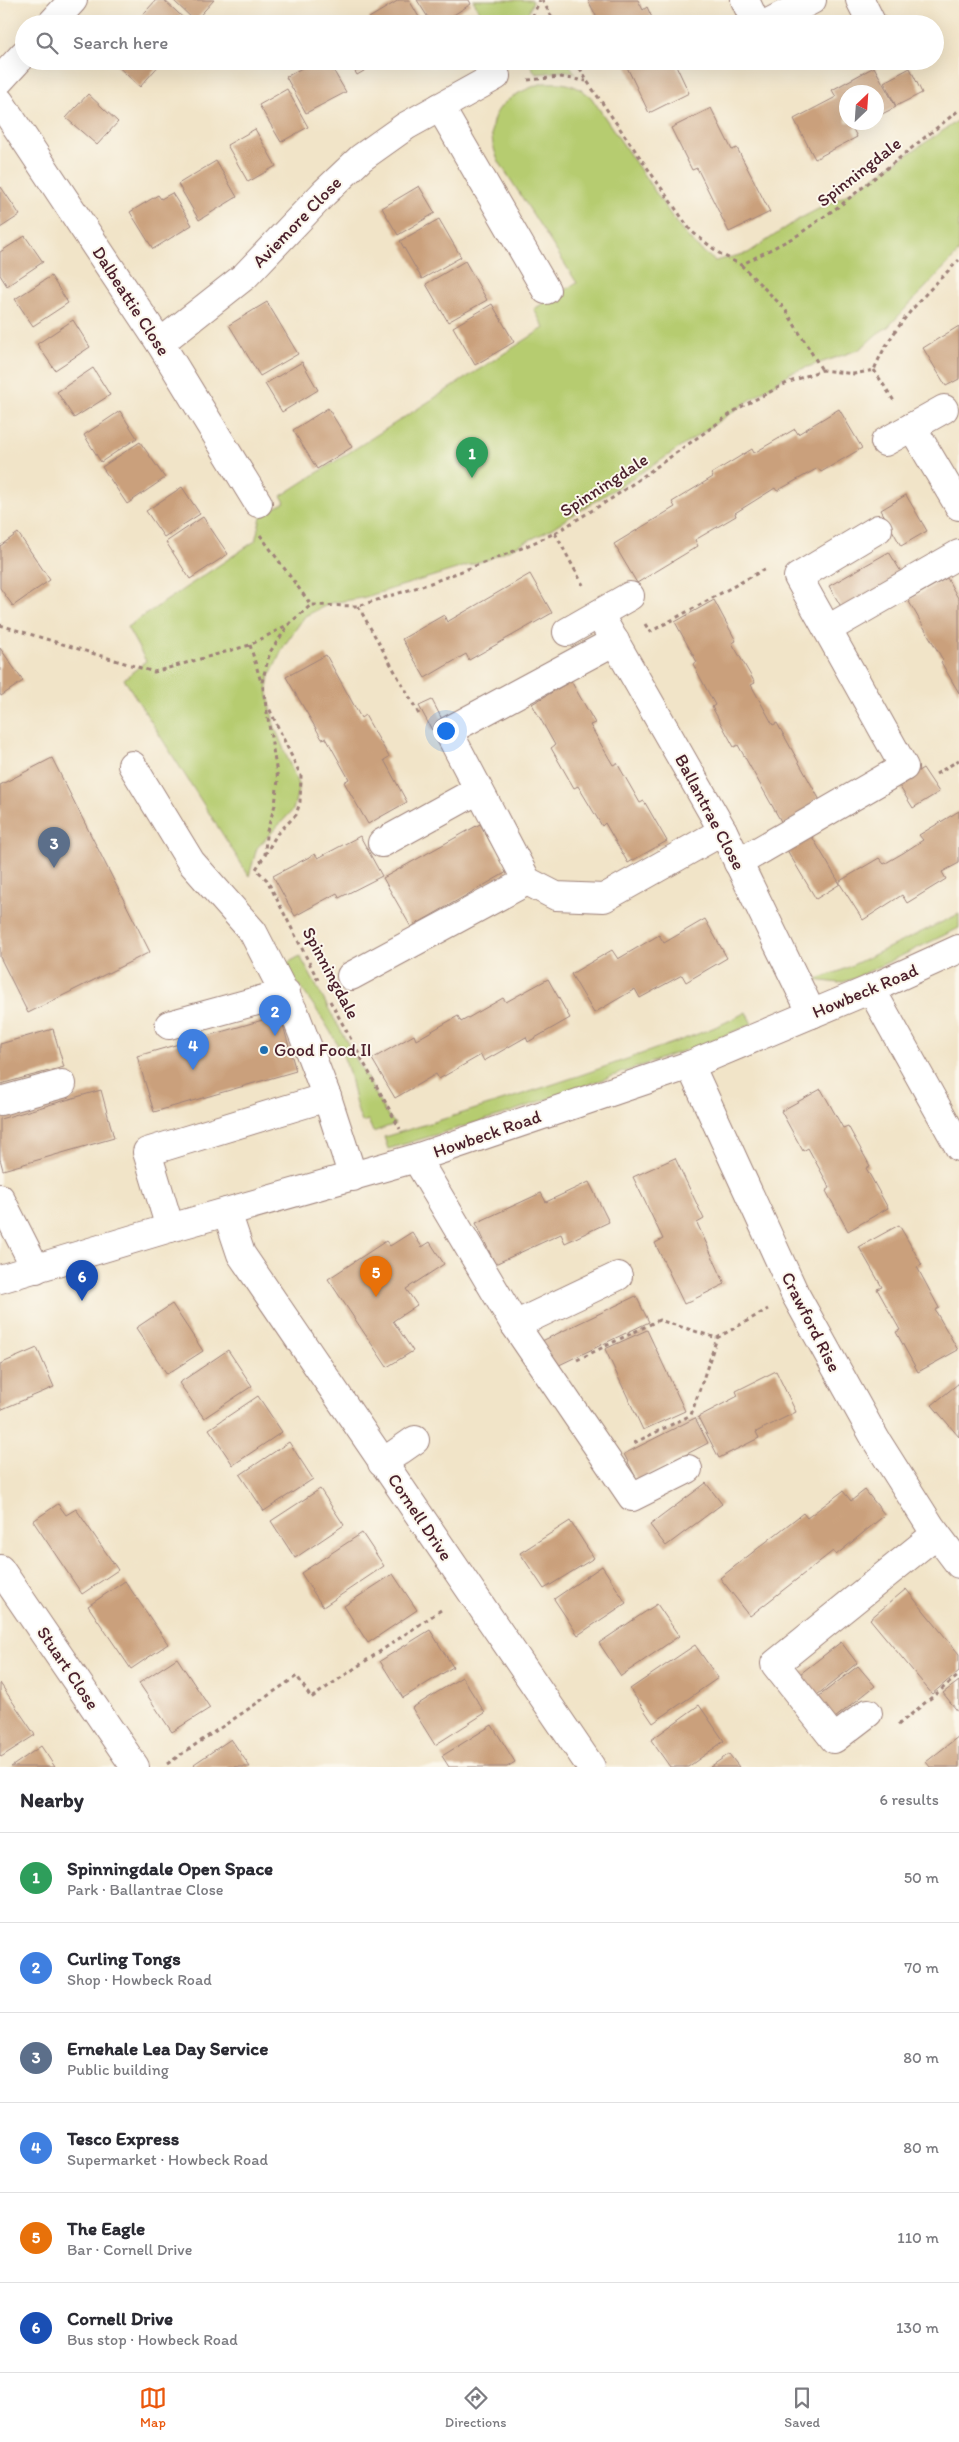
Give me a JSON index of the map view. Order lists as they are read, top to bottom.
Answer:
{
  "streets": {
    "street": [
      "Aviemore Close",
      "Dalbeattie Close",
      "Ballantrae Close",
      "Howbeck Road",
      "Crawford Rise",
      "Cornell Drive",
      "Stuart Close"
    ],
    "path": ["Spinningdale"]
  },
  "crossings": [
    ["Spinningdale", "Howbeck Road"],
    ["Aviemore Close", "Dalbeattie Close"],
    ["Ballantrae Close", "Howbeck Road"],
    ["Howbeck Road", "Crawford Rise"],
    ["Howbeck Road", "Cornell Drive"]
  ],
  "places": ["Good Food II"],
  "north": "top right",
  "page": {
    "search": "Search here",
    "pins": [
      "1",
      "3",
      "2",
      "4",
      "5",
      "6"
    ],
    "heading": ["Nearby", "6 results"],
    "list": [
      {
        "mark": "1",
        "name": "Spinningdale Open Space",
        "note": "Park · Ballantrae Close",
        "value": "50 m"
      },
      {
        "mark": "2",
        "name": "Curling Tongs",
        "note": "Shop · Howbeck Road",
        "value": "70 m"
      },
      {
        "mark": "3",
        "name": "Ernehale Lea Day Service",
        "note": "Public building",
        "value": "80 m"
      },
      {
        "mark": "4",
        "name": "Tesco Express",
        "note": "Supermarket · Howbeck Road",
        "value": "80 m"
      },
      {
        "mark": "5",
        "name": "The Eagle",
        "note": "Bar · Cornell Drive",
        "value": "110 m"
      },
      {
        "mark": "6",
        "name": "Cornell Drive",
        "note": "Bus stop · Howbeck Road",
        "value": "130 m"
      }
    ],
    "nav": ["Map", "Directions", "Saved"]
  }
}
